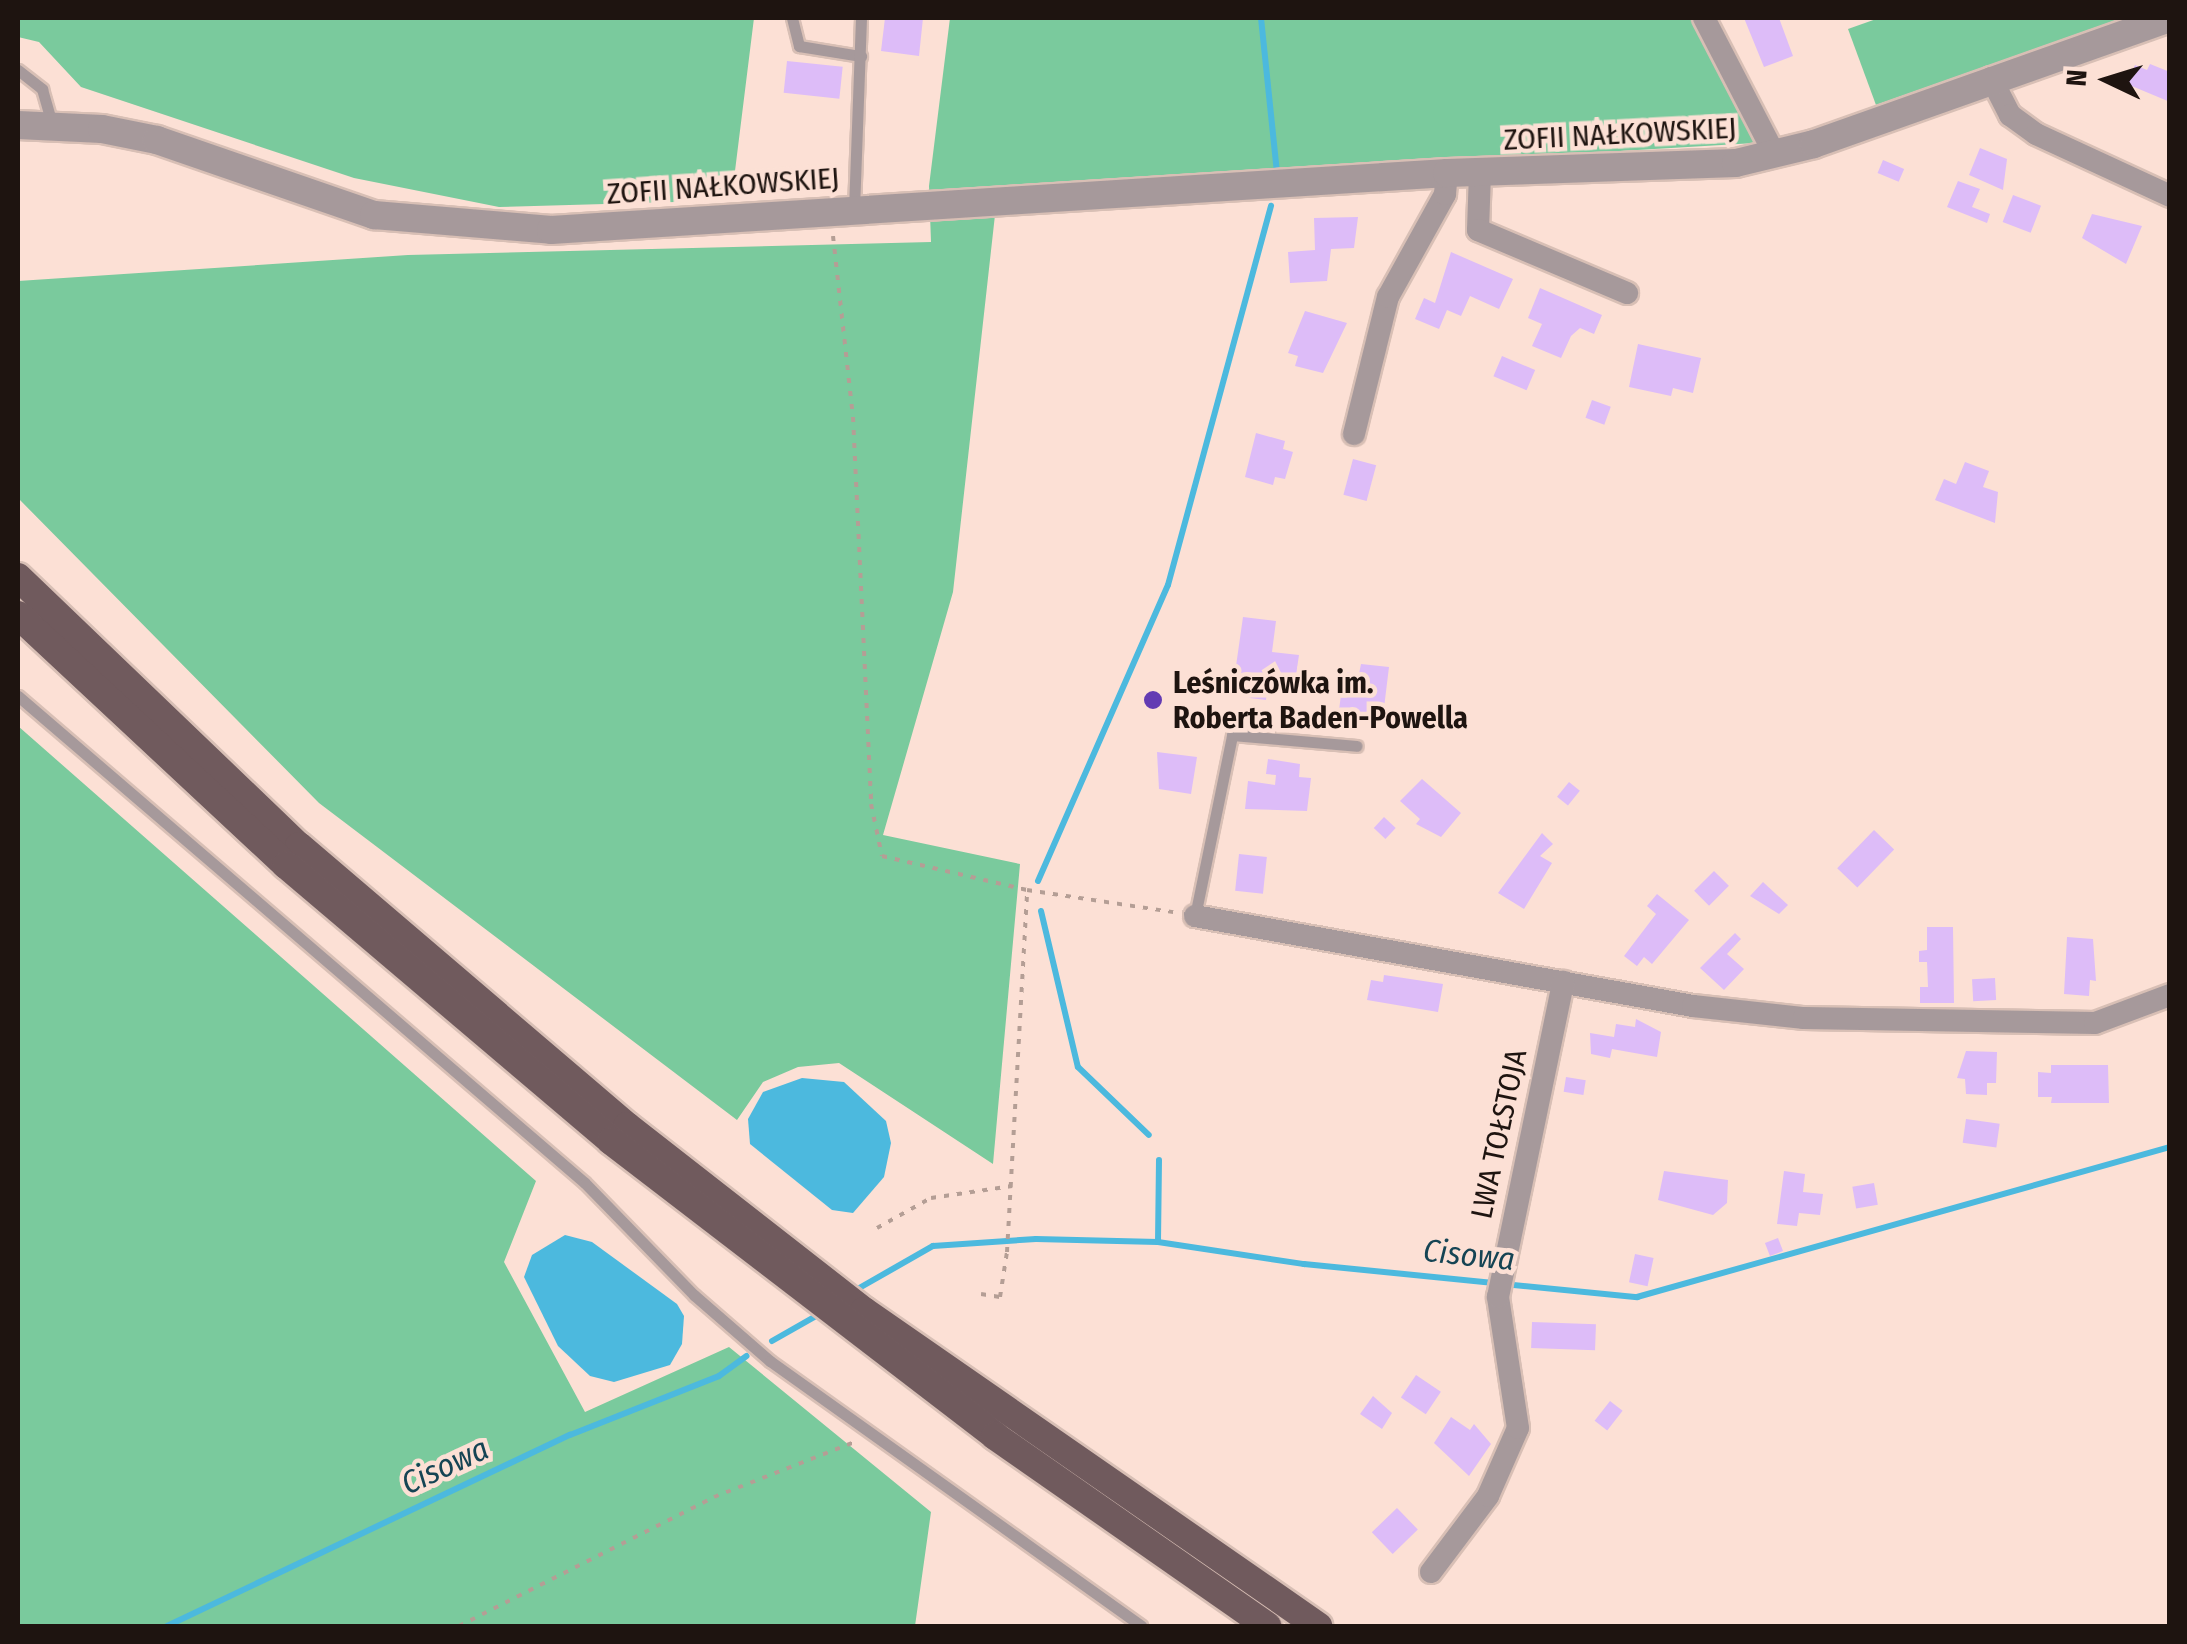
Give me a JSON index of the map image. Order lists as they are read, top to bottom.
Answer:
{
  "streets": {
    "street": ["ZOFII NAŁKOWSKIEJ", "LWA TOŁSTOJA"]
  },
  "water": ["Cisowa"],
  "places": ["Leśniczówka im. Roberta Baden-Powella"],
  "north": "left"
}
